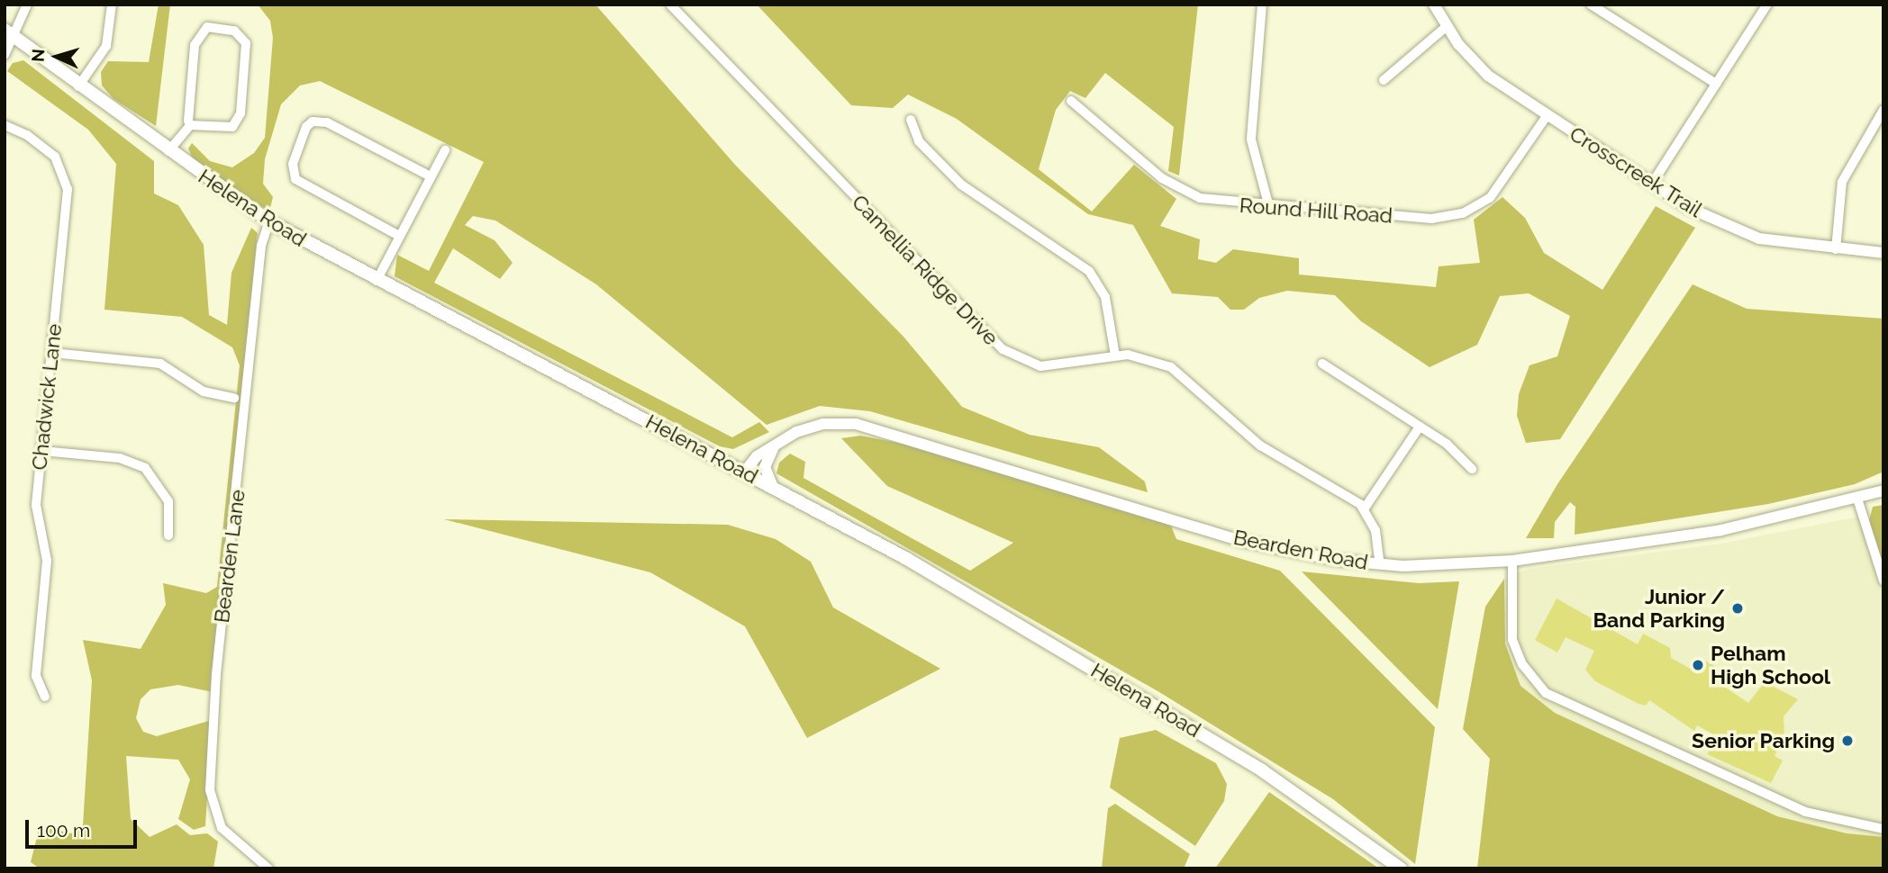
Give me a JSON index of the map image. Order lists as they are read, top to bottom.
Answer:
{
  "streets": {
    "main road": ["Helena Road"],
    "street": [
      "Crosscreek Trail",
      "Round Hill Road",
      "Camellia Ridge Drive",
      "Chadwick Lane",
      "Bearden Road",
      "Bearden Lane"
    ]
  },
  "crossings": [
    ["Crosscreek Trail", "Round Hill Road"],
    ["Helena Road", "Bearden Road"],
    ["Helena Road", "Bearden Lane"]
  ],
  "places": ["Junior / Band Parking", "Pelham High School", "Senior Parking"],
  "scale_bar": "100 m",
  "north": "left"
}
